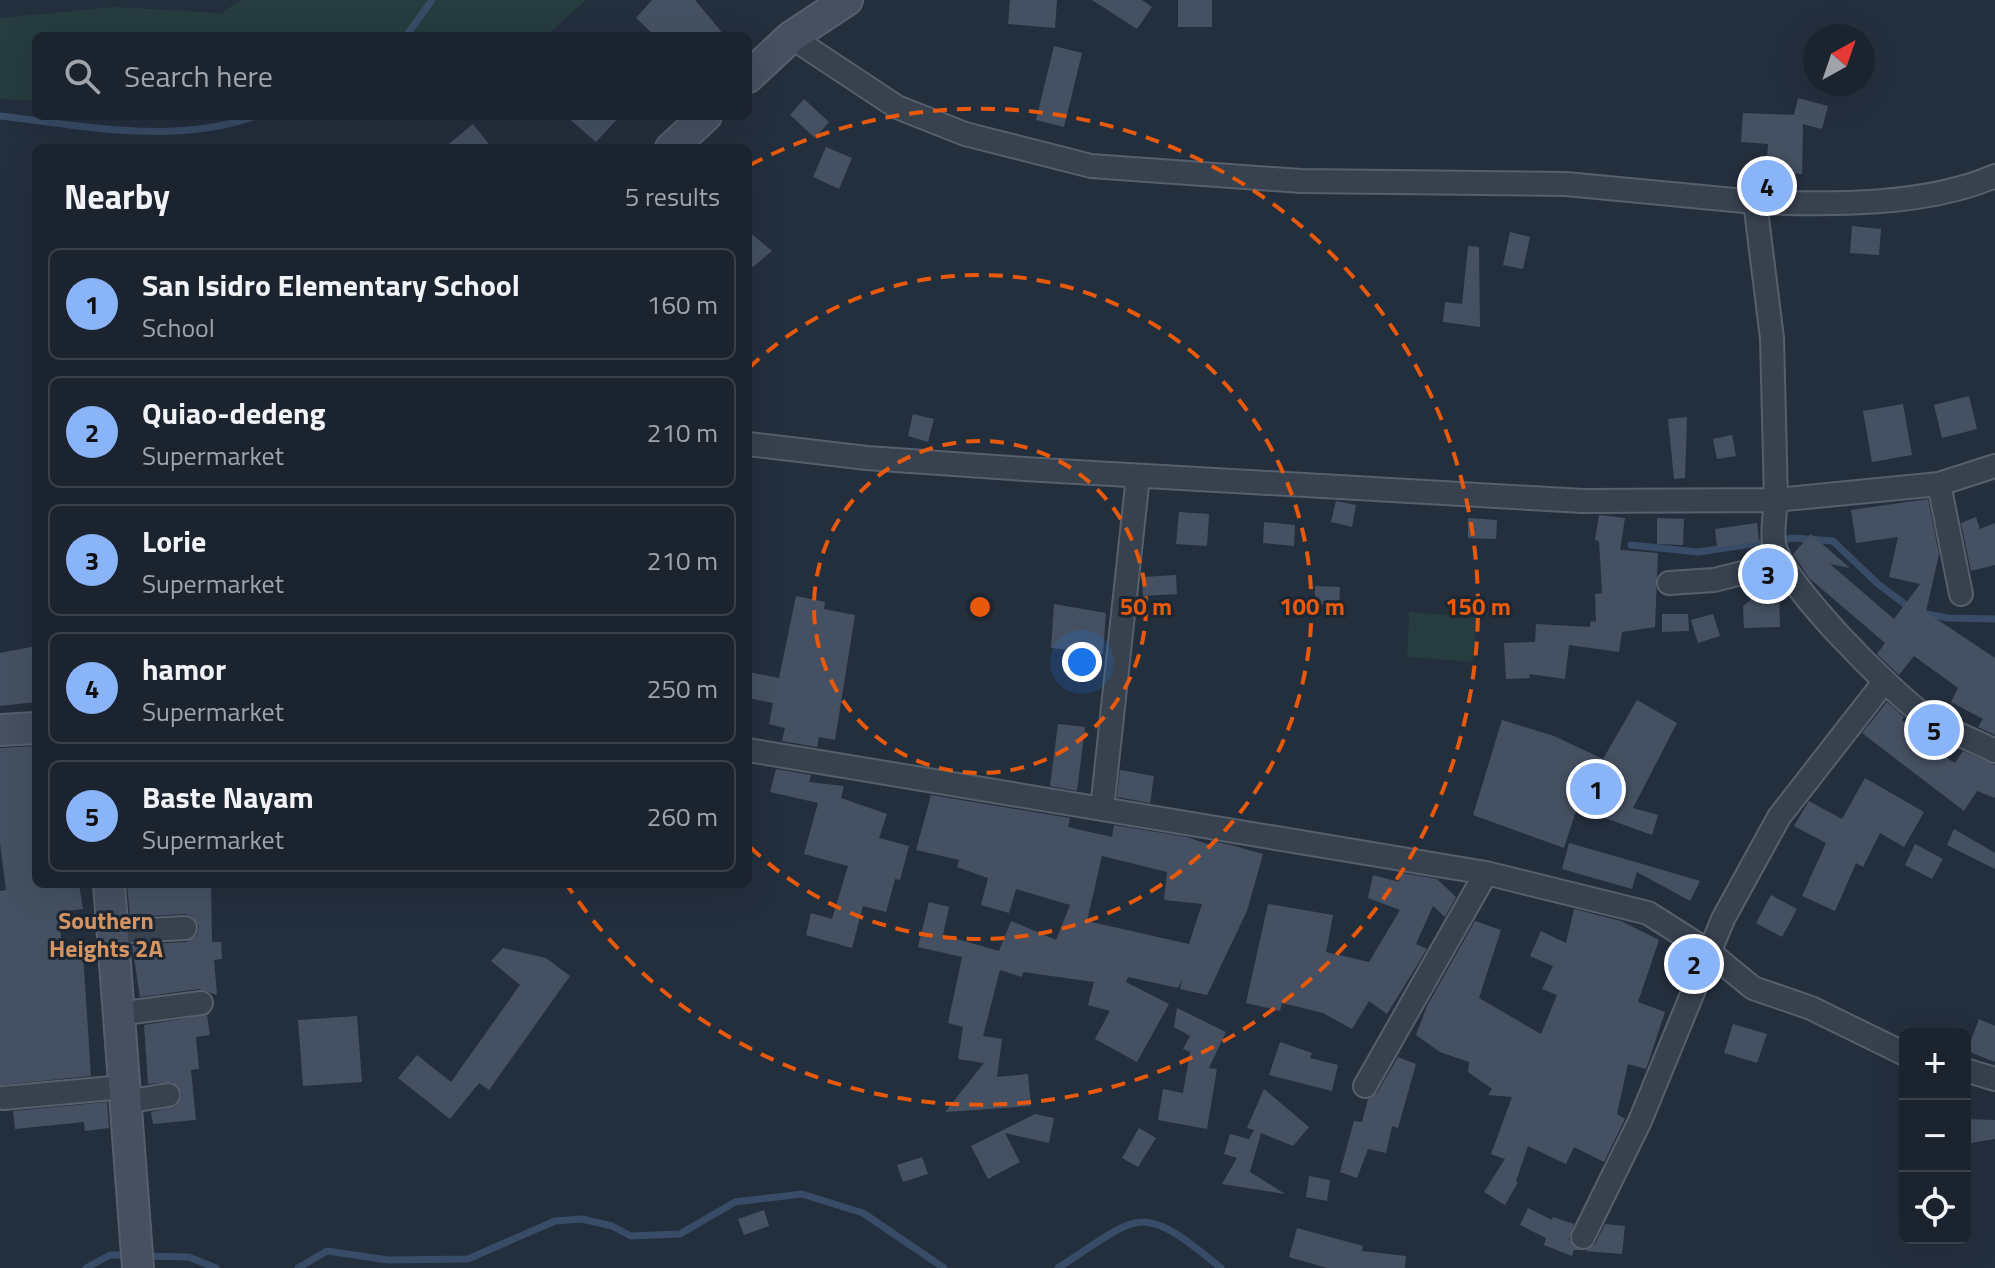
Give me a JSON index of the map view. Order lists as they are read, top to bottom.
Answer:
{
  "districts": ["Southern Heights 2A"],
  "north": "top right",
  "page": {
    "search": "Search here",
    "heading": ["Nearby", "5 results"],
    "pins": [
      "4",
      "3",
      "5",
      "1",
      "2"
    ],
    "list": [
      {
        "mark": "1",
        "name": "San Isidro Elementary School",
        "note": "School",
        "value": "160 m"
      },
      {
        "mark": "2",
        "name": "Quiao-dedeng",
        "note": "Supermarket",
        "value": "210 m"
      },
      {
        "mark": "3",
        "name": "Lorie",
        "note": "Supermarket",
        "value": "210 m"
      },
      {
        "mark": "4",
        "name": "hamor",
        "note": "Supermarket",
        "value": "250 m"
      },
      {
        "mark": "5",
        "name": "Baste Nayam",
        "note": "Supermarket",
        "value": "260 m"
      }
    ],
    "map_buttons": ["+", "−"]
  },
  "rings": ["50 m", "100 m", "150 m"]
}
